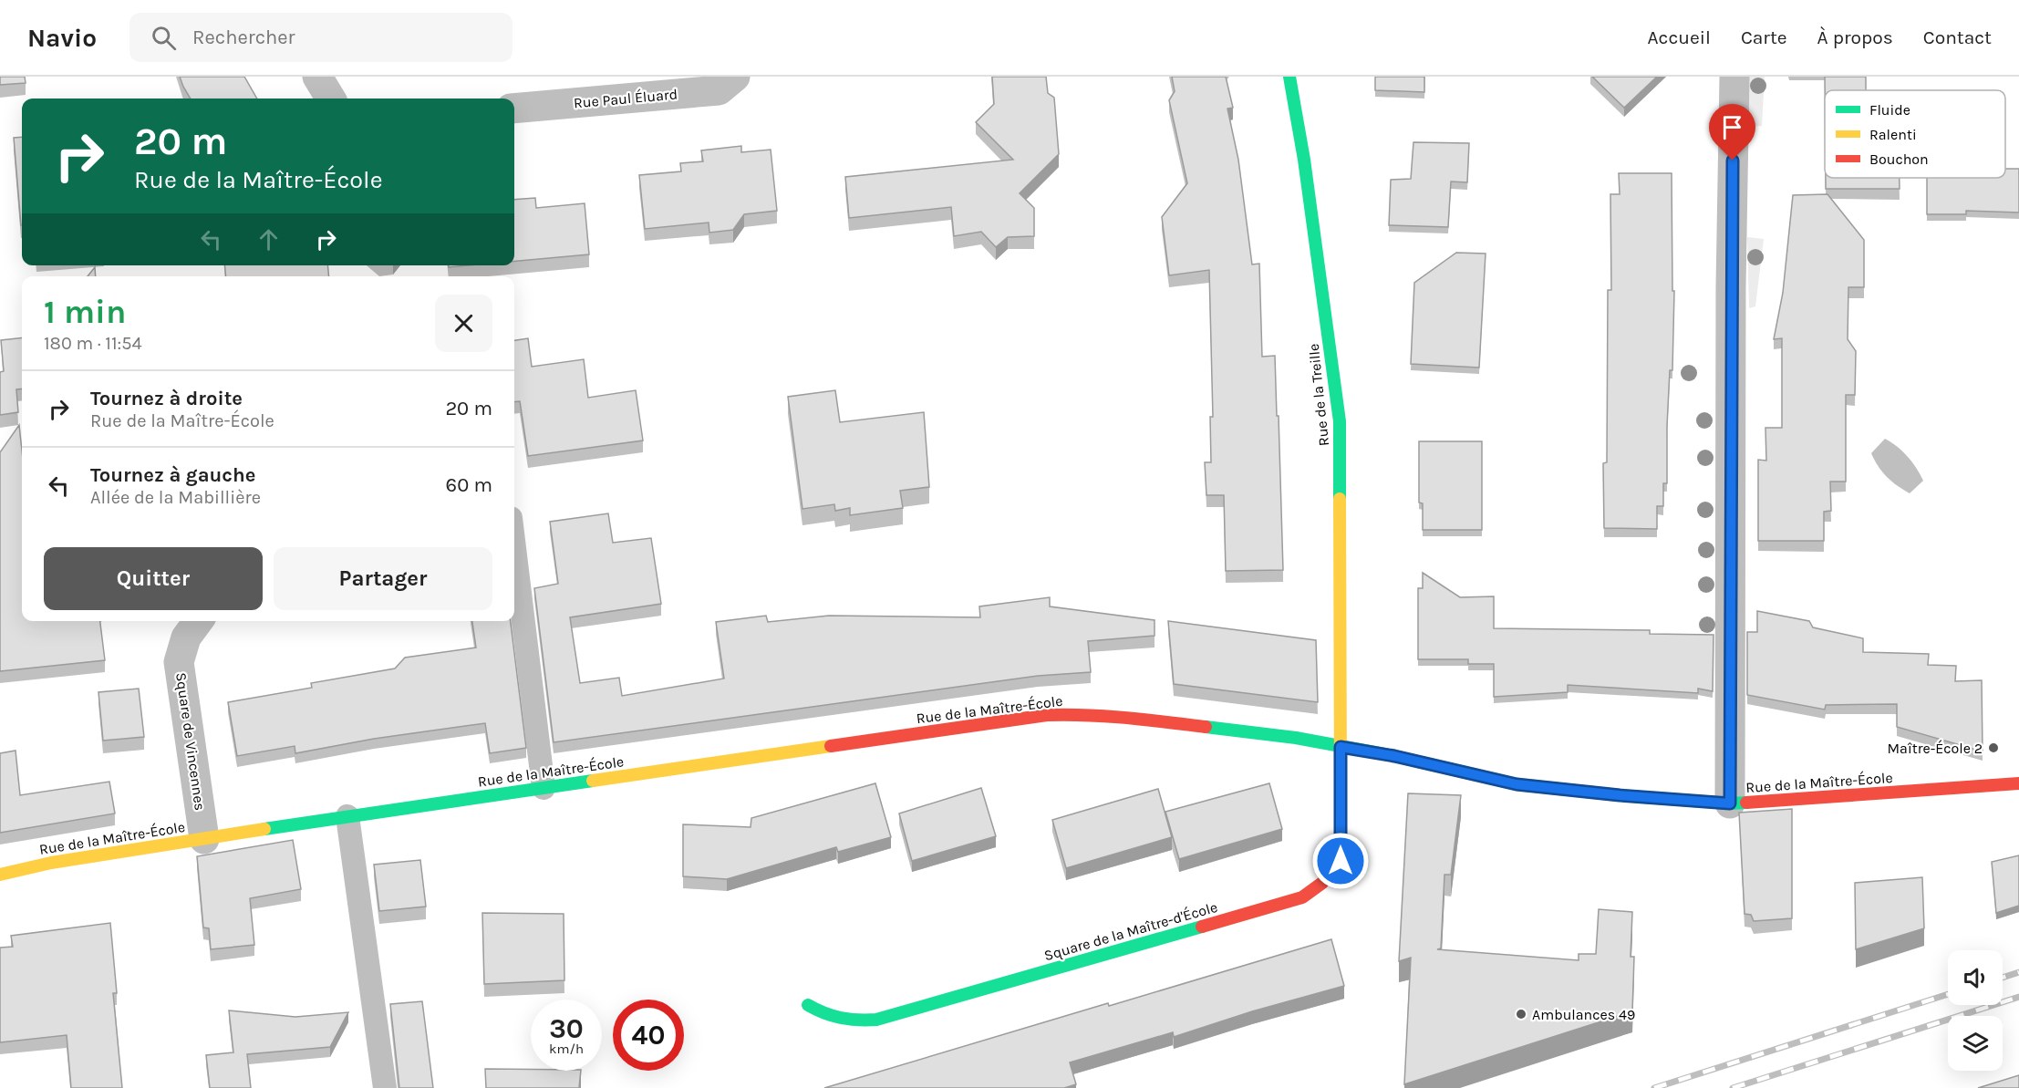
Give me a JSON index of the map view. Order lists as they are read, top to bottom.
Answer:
{
  "streets": {
    "street": [
      "Rue Paul Éluard",
      "Rue de la Treille",
      "Rue de la Maître-École",
      "Square de Vincennes",
      "Square de la Maître-d'École"
    ]
  },
  "crossings": [
    ["Rue de la Treille", "Rue de la Maître-École"],
    ["Rue de la Treille", "Square de la Maître-d'École"],
    ["Rue de la Maître-École", "Square de Vincennes"],
    ["Rue de la Maître-École", "Square de la Maître-d'École"]
  ],
  "places": ["Maître-École 2", "Ambulances 49"],
  "legend": ["Fluide", "Ralenti", "Bouchon"],
  "page": {
    "header": "Navio",
    "search": "Rechercher",
    "nav": [
      "Accueil",
      "Carte",
      "À propos",
      "Contact"
    ],
    "turn": ["20 m", "Rue de la Maître-École"],
    "heading": ["1 min", "180 m · 11:54"],
    "list": [
      {
        "name": "Tournez à droite",
        "note": "Rue de la Maître-École",
        "value": "20 m"
      },
      {
        "name": "Tournez à gauche",
        "note": "Allée de la Mabillière",
        "value": "60 m"
      }
    ],
    "buttons": ["Quitter", "Partager"],
    "speed": "30 km/h",
    "limit": "40"
  }
}
